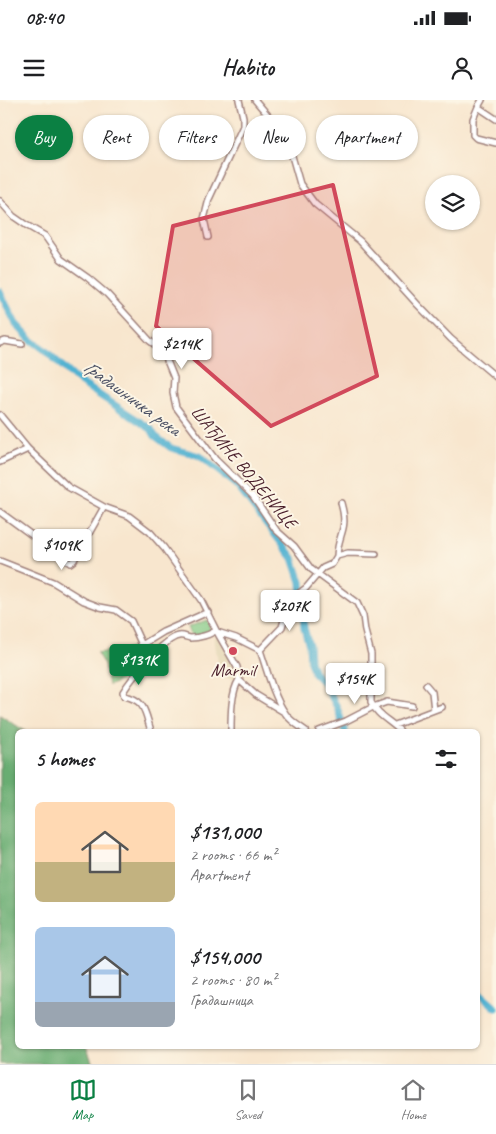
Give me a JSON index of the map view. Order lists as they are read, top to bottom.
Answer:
{
  "streets": {
    "street": ["ШАЂИНЕ ВОДЕНИЦЕ"]
  },
  "water": ["Градашничка река"],
  "places": ["Marmil"],
  "page": {
    "status": "08:40",
    "header": "Habito",
    "chip": [
      "Buy",
      "Rent",
      "Filters",
      "New",
      "Apartment"
    ],
    "price": [
      "$214K",
      "$109K",
      "$207K",
      "$131K",
      "$154K"
    ],
    "heading": "5 homes",
    "list": [
      {
        "name": "$131,000",
        "note": "2 rooms · 66 m² · Apartment"
      },
      {
        "name": "$154,000",
        "note": "2 rooms · 80 m² · Градашница"
      }
    ],
    "tabs": ["Map", "Saved", "Home"]
  }
}
